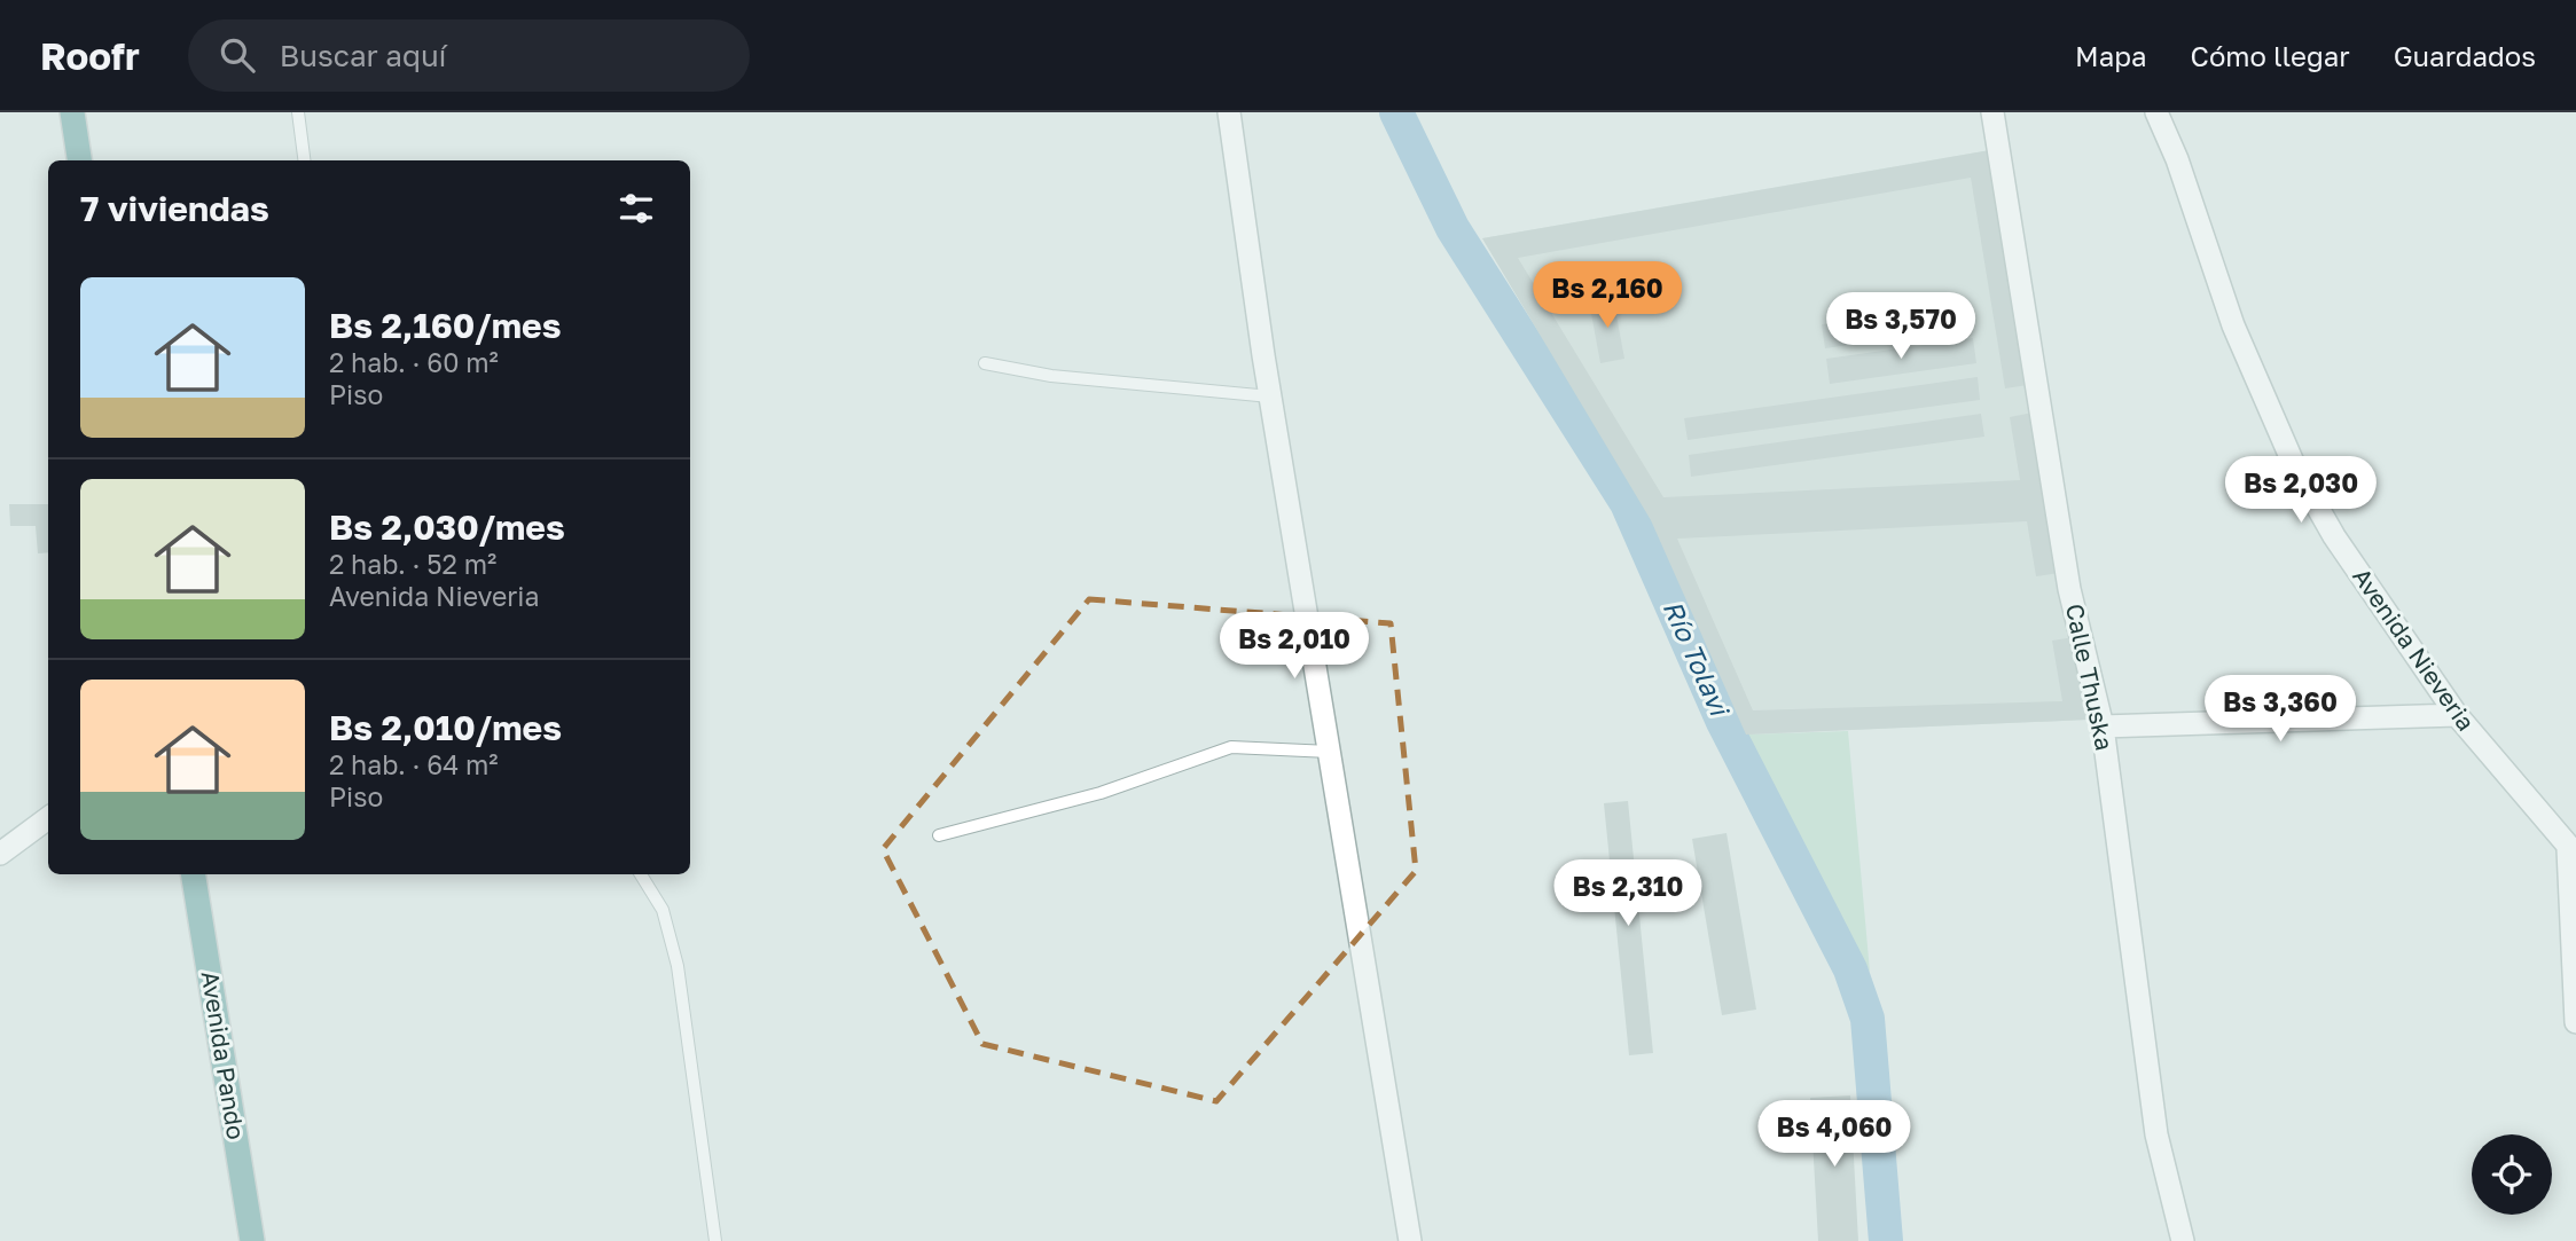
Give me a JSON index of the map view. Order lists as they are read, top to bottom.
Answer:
{
  "streets": {
    "main road": ["Avenida Pando"],
    "street": ["Avenida Nieveria", "Calle Thuska"]
  },
  "water": ["Río Tolavi"],
  "page": {
    "header": "Roofr",
    "search": "Buscar aquí",
    "nav": ["Mapa", "Cómo llegar", "Guardados"],
    "heading": "7 viviendas",
    "list": [
      {
        "name": "Bs 2,160/mes",
        "note": "2 hab. · 60 m² · Piso"
      },
      {
        "name": "Bs 2,030/mes",
        "note": "2 hab. · 52 m² · Avenida Nieveria"
      },
      {
        "name": "Bs 2,010/mes",
        "note": "2 hab. · 64 m² · Piso"
      }
    ],
    "price": [
      "Bs 2,160",
      "Bs 3,570",
      "Bs 2,030",
      "Bs 2,010",
      "Bs 3,360",
      "Bs 2,310",
      "Bs 4,060"
    ]
  }
}
